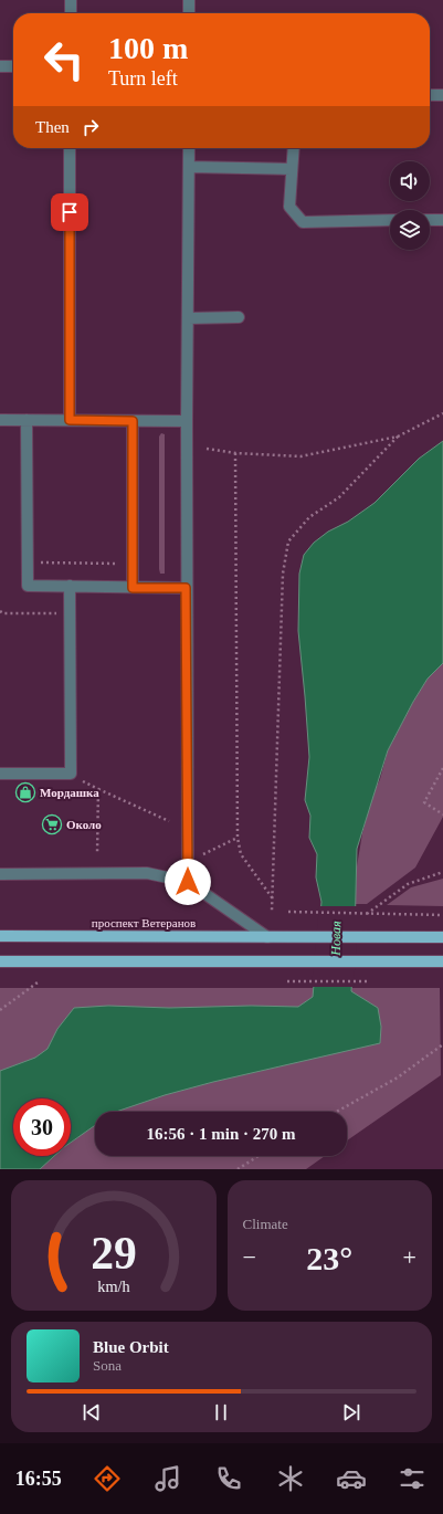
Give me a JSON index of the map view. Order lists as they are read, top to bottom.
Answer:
{
  "streets": {
    "main road": ["проспект Ветеранов"]
  },
  "water": ["Новая"],
  "places": {
    "shop": ["Мордашка"],
    "supermarket": ["Около"]
  },
  "page": {
    "turn": ["100 m", "Turn left"],
    "then": "Then",
    "limit": "30",
    "trip": "16:56 · 1 min · 270 m",
    "tile": "Climate",
    "heat": ["−", "23°", "+"],
    "song": ["Blue Orbit", "Sona"],
    "tabs": "16:55",
    "gauge": ["29", "km/h"]
  }
}
